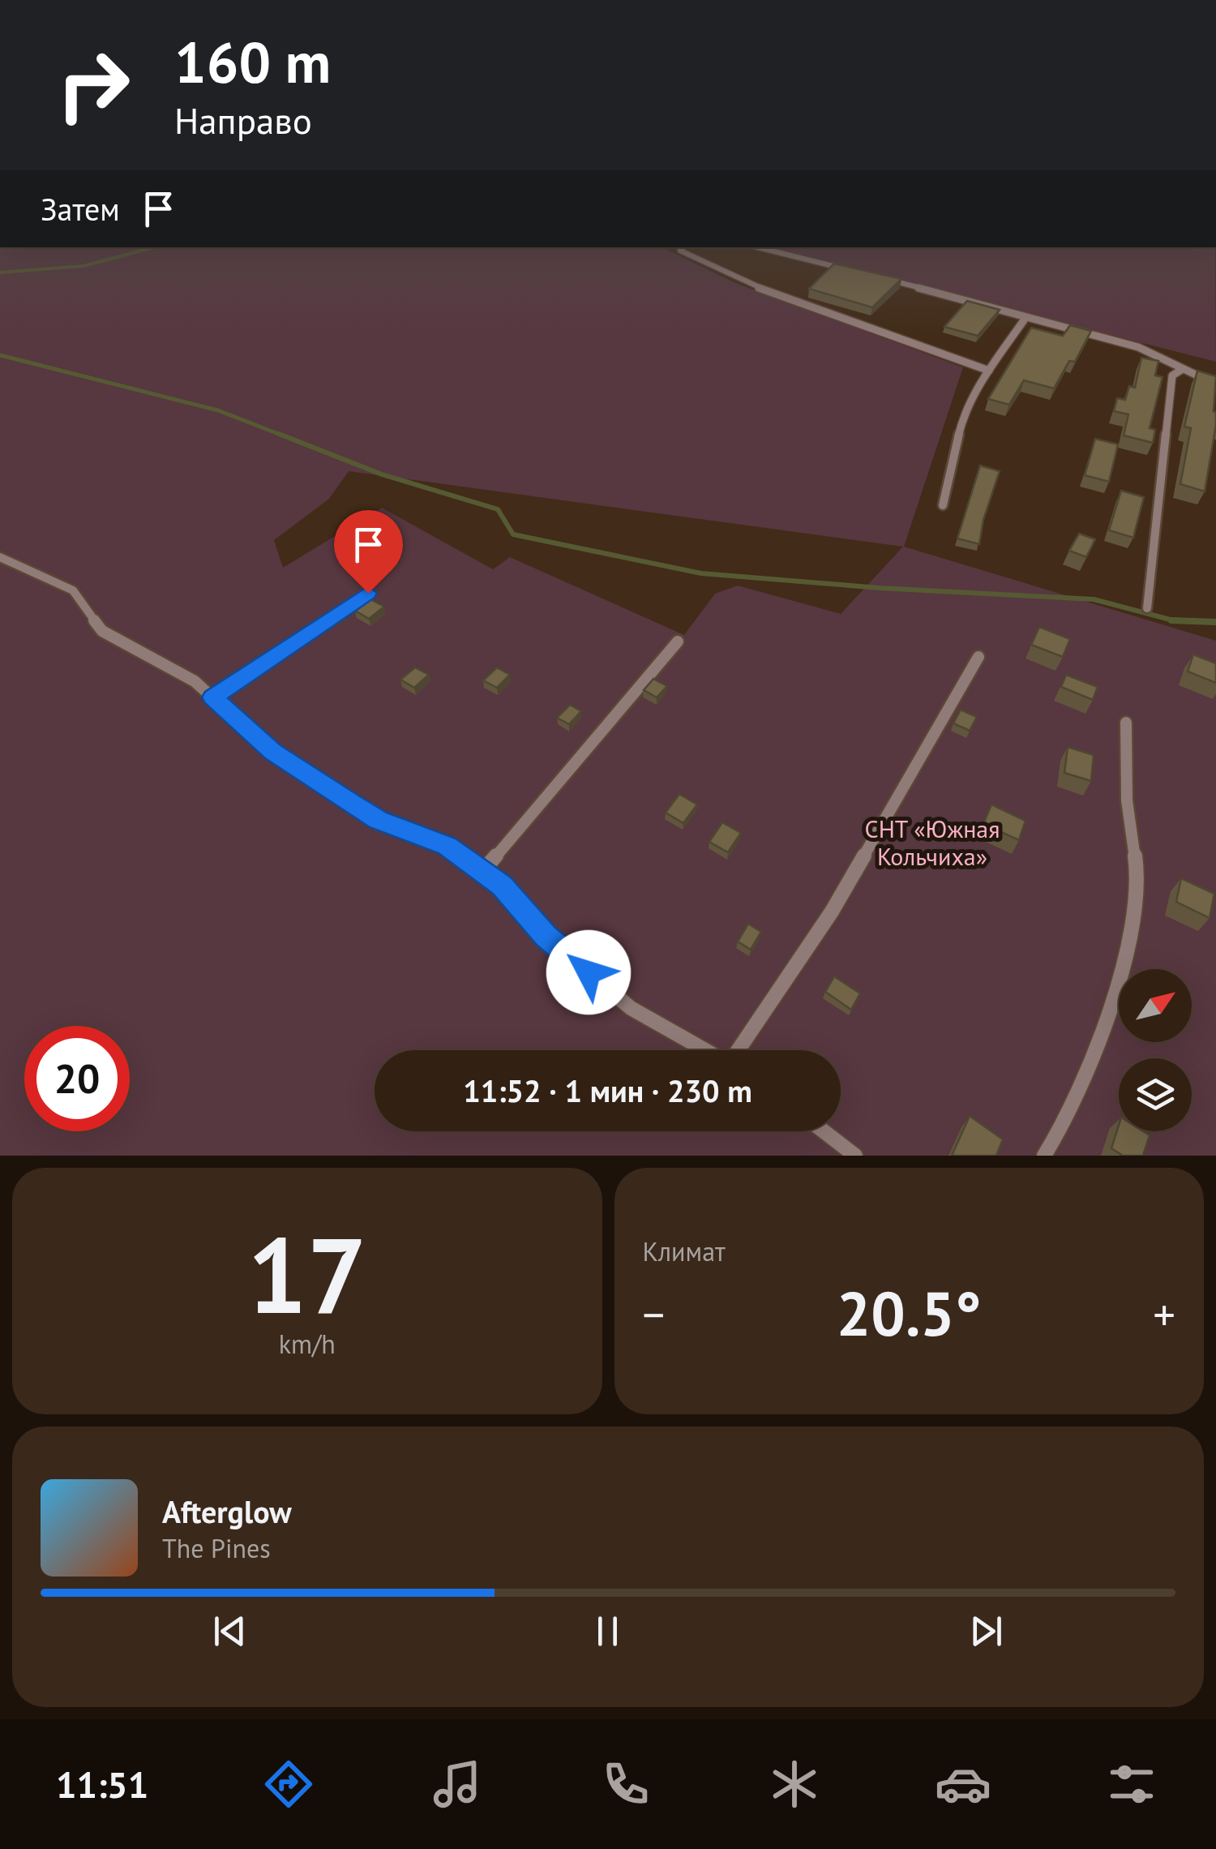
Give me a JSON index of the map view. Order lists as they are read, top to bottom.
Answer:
{
  "parks": ["СНТ «Южная Кольчиха»"],
  "north": "top right",
  "page": {
    "turn": ["160 m", "Направо"],
    "then": "Затем",
    "limit": "20",
    "trip": "11:52 · 1 мин · 230 m",
    "tile": [
      ["17", "km/h"],
      "Климат"
    ],
    "heat": ["−", "20.5°", "+"],
    "song": ["Afterglow", "The Pines"],
    "tabs": "11:51"
  }
}
